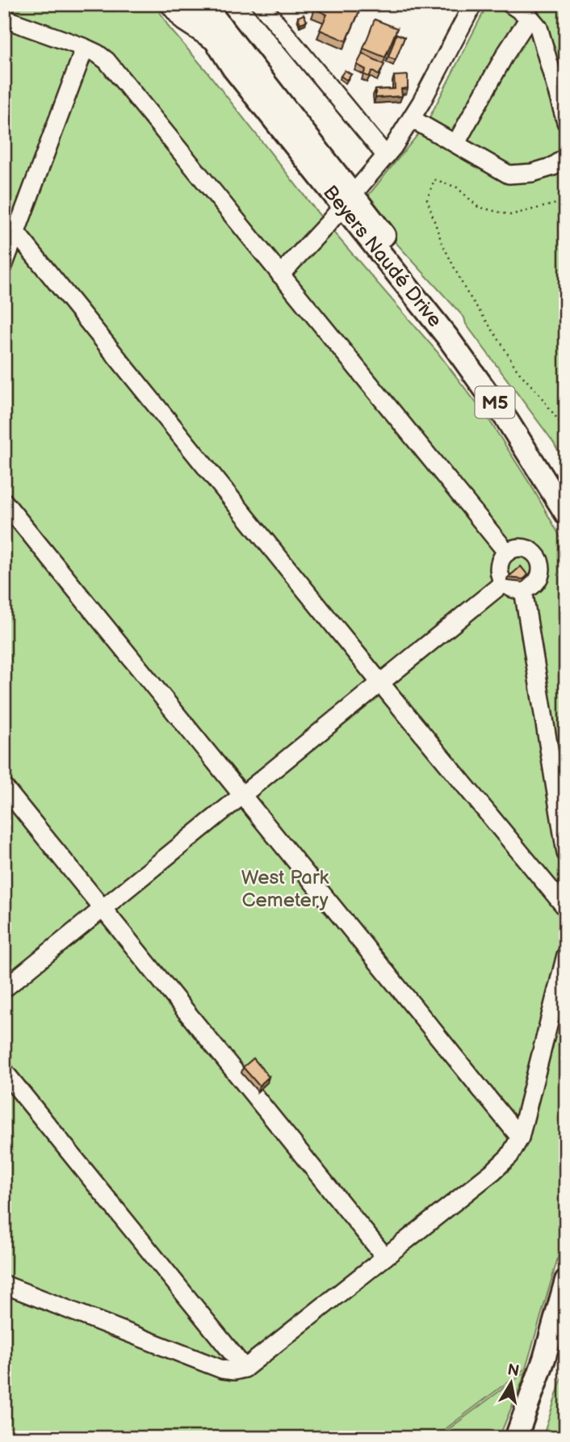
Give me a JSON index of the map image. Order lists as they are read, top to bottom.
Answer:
{
  "streets": {
    "main road": ["Beyers Naudé Drive", "M5"]
  },
  "parks": ["West Park Cemetery"],
  "north": "top"
}
